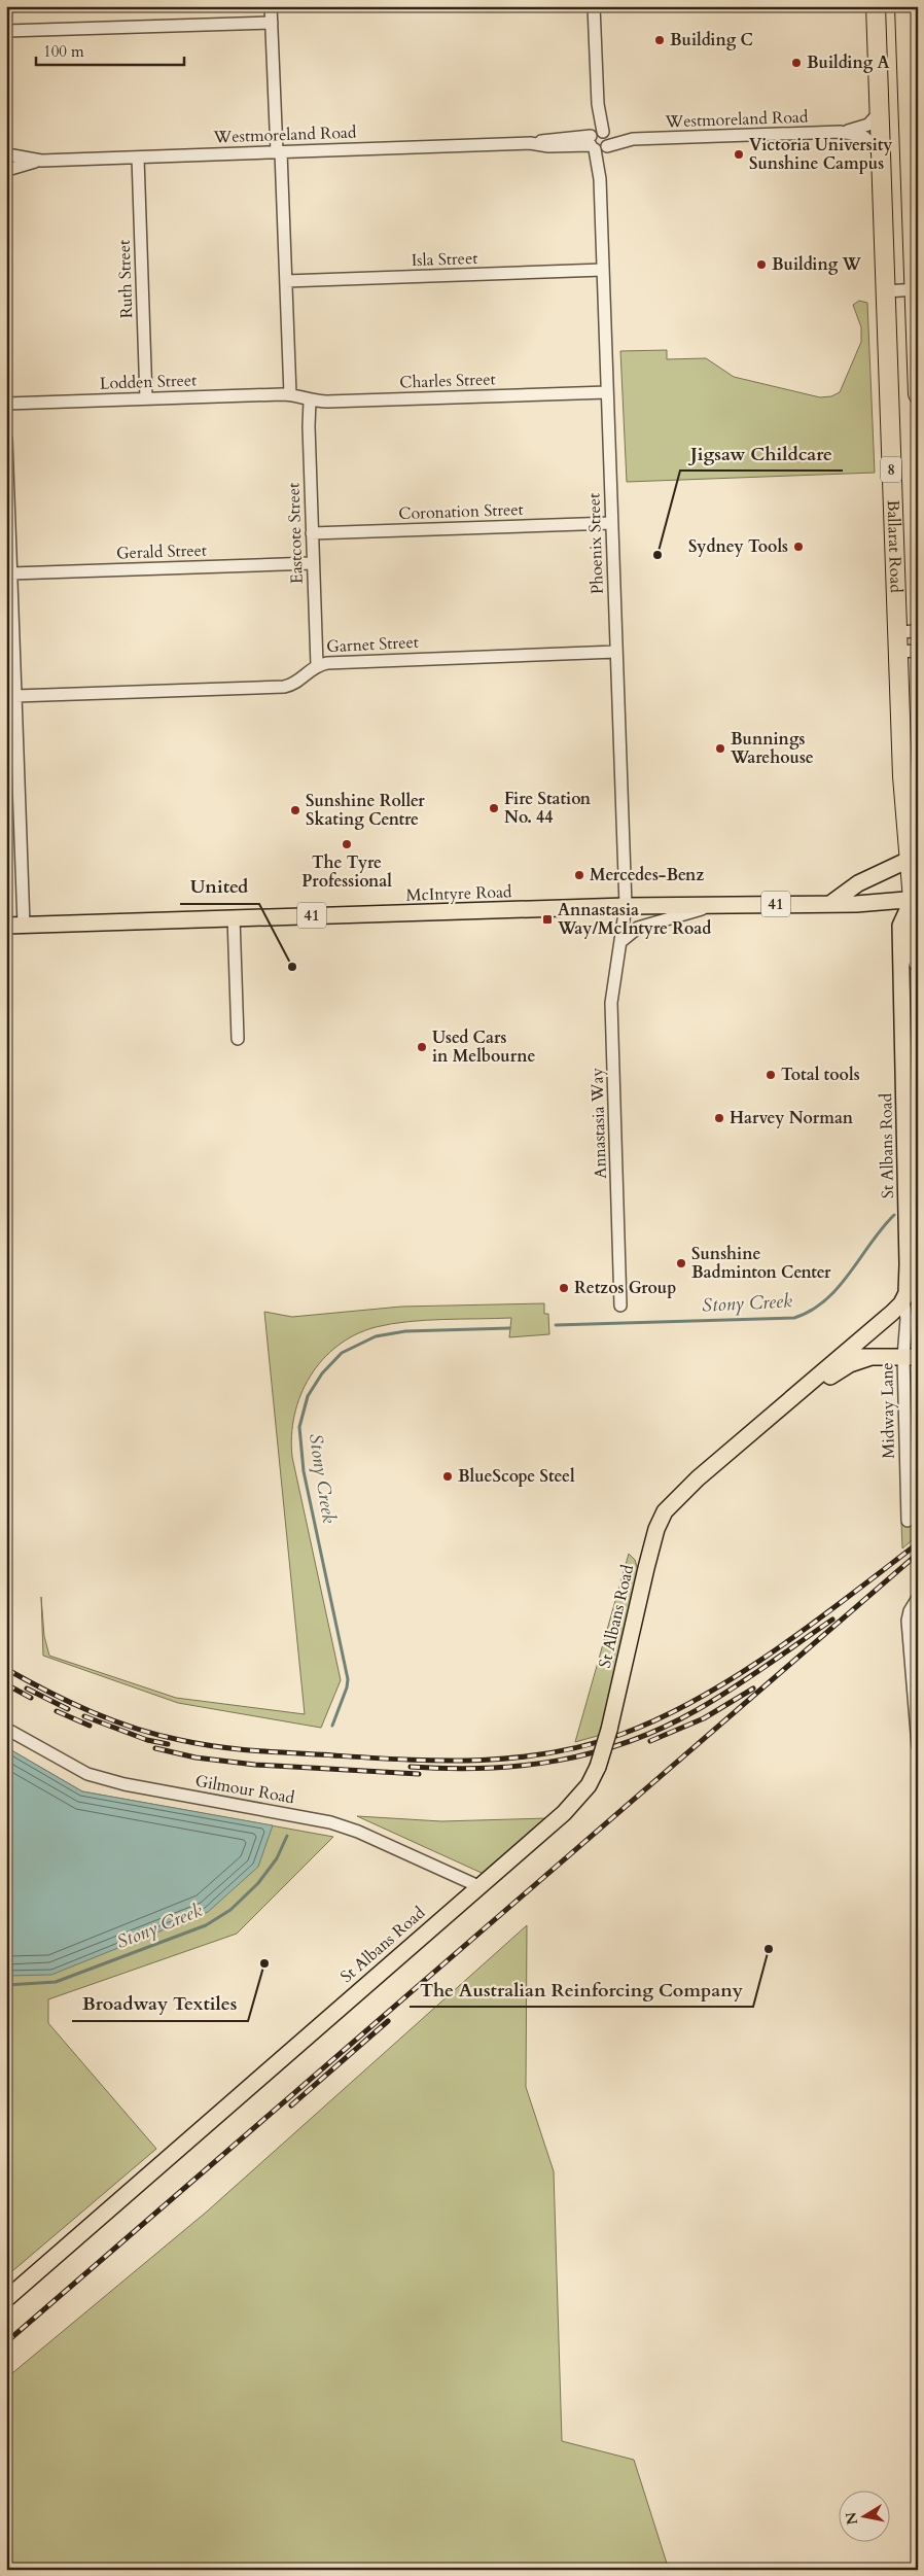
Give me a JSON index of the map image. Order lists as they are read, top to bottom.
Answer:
{
  "streets": {
    "highway": ["8", "Ballarat Road"],
    "main road": ["McIntyre Road", "41", "St Albans Road"],
    "street": [
      "Westmoreland Road",
      "Isla Street",
      "Ruth Street",
      "Charles Street",
      "Lodden Street",
      "Coronation Street",
      "Eastcote Street",
      "Phoenix Street",
      "Gerald Street",
      "Garnet Street",
      "Annastasia Way",
      "Midway Lane",
      "Gilmour Road"
    ]
  },
  "crossings": [
    ["Westmoreland Road", "Ruth Street"],
    ["Westmoreland Road", "Phoenix Street"],
    ["Westmoreland Road", "Ballarat Road"],
    ["Isla Street", "Phoenix Street"],
    ["Ruth Street", "Lodden Street"],
    ["Charles Street", "Lodden Street"],
    ["Charles Street", "Eastcote Street"],
    ["Charles Street", "Phoenix Street"],
    ["Coronation Street", "Eastcote Street"],
    ["Coronation Street", "Phoenix Street"],
    ["Eastcote Street", "Gerald Street"],
    ["Eastcote Street", "Garnet Street"],
    ["Phoenix Street", "Garnet Street"],
    ["Phoenix Street", "McIntyre Road"],
    ["Phoenix Street", "Annastasia Way"],
    ["Ballarat Road", "McIntyre Road"],
    ["Ballarat Road", "St Albans Road"],
    ["McIntyre Road", "Annastasia Way"],
    ["McIntyre Road", "St Albans Road"],
    ["St Albans Road", "Midway Lane"],
    ["St Albans Road", "Gilmour Road"]
  ],
  "water": ["Stony Creek"],
  "places": {
    "other": [
      "Building C",
      "Building A",
      "Victoria University Sunshine Campus",
      "Building W",
      "Sydney Tools",
      "Jigsaw Childcare",
      "Bunnings Warehouse",
      "Fire Station No. 44",
      "Sunshine Roller Skating Centre",
      "The Tyre Professional",
      "Mercedes-Benz",
      "United",
      "Used Cars in Melbourne",
      "Total tools",
      "Harvey Norman",
      "Sunshine Badminton Center",
      "Retzos Group",
      "BlueScope Steel",
      "The Australian Reinforcing Company",
      "Broadway Textiles"
    ],
    "transit": ["Annastasia Way/McIntyre Road"]
  },
  "scale_bar": "100 m",
  "north": "left"
}
